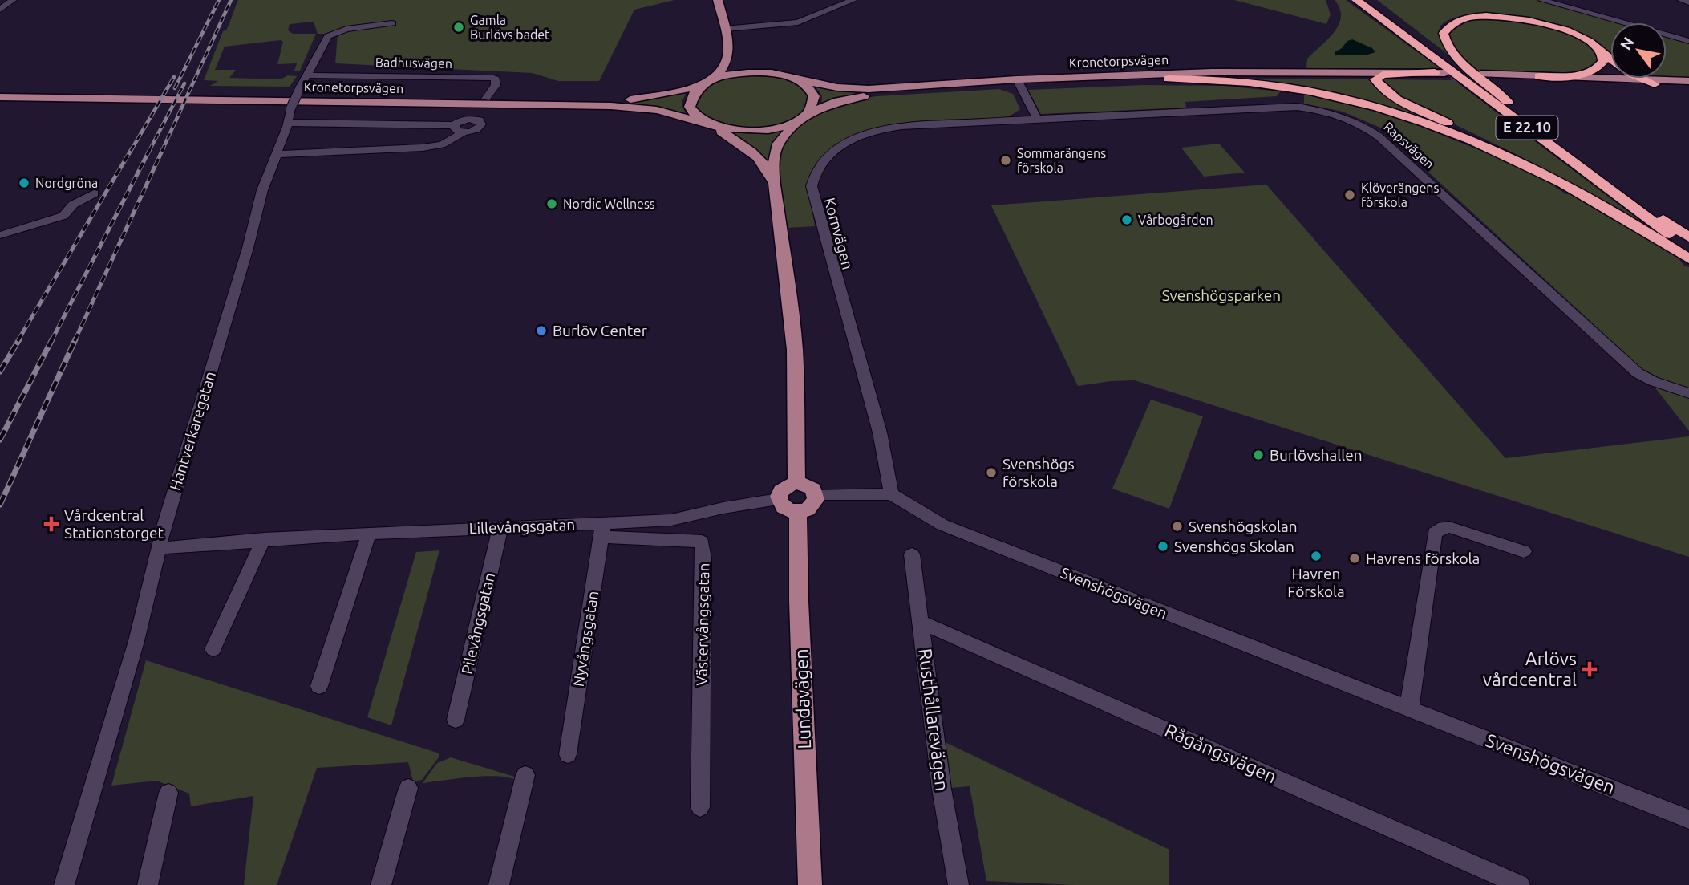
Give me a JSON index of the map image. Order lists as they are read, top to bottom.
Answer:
{
  "streets": {
    "highway": ["E 22.10"],
    "main road": ["Kronetorpsvägen", "Lundavägen"],
    "street": [
      "Badhusvägen",
      "Rapsvägen",
      "Kornvägen",
      "Hantverkaregatan",
      "Lillevångsgatan",
      "Svenshögsvägen",
      "Pilevångsgatan",
      "Västervångsgatan",
      "Nyvångsgatan",
      "Rusthållarevägen",
      "Rågångsvägen"
    ]
  },
  "crossings": [
    ["Kronetorpsvägen", "Badhusvägen"],
    ["Badhusvägen", "Hantverkaregatan"],
    ["Rapsvägen", "Kornvägen"],
    ["Kornvägen", "Svenshögsvägen"],
    ["Hantverkaregatan", "Lillevångsgatan"],
    ["Lillevångsgatan", "Pilevångsgatan"],
    ["Lillevångsgatan", "Västervångsgatan"],
    ["Lillevångsgatan", "Nyvångsgatan"],
    ["Lillevångsgatan", "Lundavägen"],
    ["Västervångsgatan", "Nyvångsgatan"],
    ["Rusthållarevägen", "Rågångsvägen"]
  ],
  "parks": ["Svenshögsparken"],
  "places": {
    "other": [
      "Gamla Burlövs badet",
      "Sommarängens förskola",
      "Nordgröna",
      "Klöverängens förskola",
      "Nordic Wellness",
      "Vårbogården",
      "Burlöv Center",
      "Burlövshallen",
      "Svenshögs förskola",
      "Svenshögskolan",
      "Svenshögs Skolan",
      "Havren Förskola",
      "Havrens förskola"
    ],
    "health": ["Vårdcentral Stationstorget", "Arlövs vårdcentral"]
  },
  "north": "top left"
}
